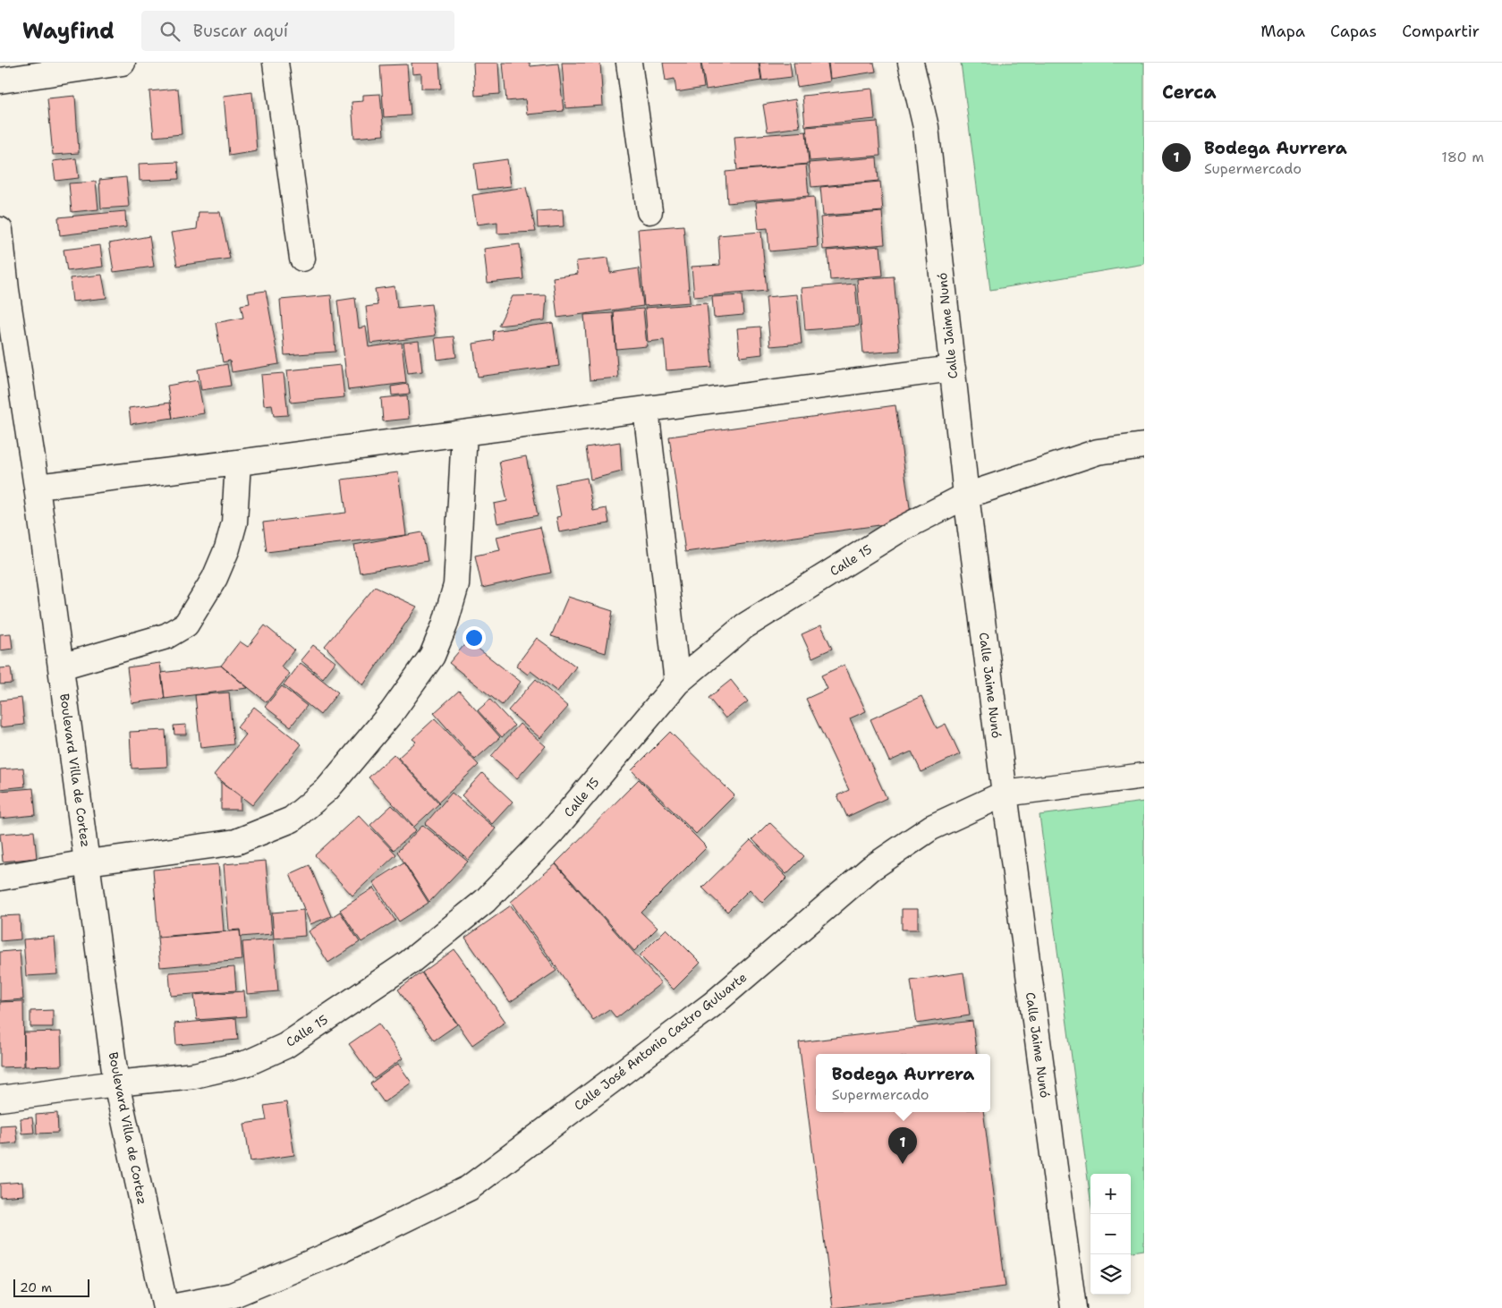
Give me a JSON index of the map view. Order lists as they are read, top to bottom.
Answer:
{
  "streets": {
    "street": [
      "Calle Jaime Nunó",
      "Calle 15",
      "Boulevard Villa de Cortez",
      "Calle José Antonio Castro Guluarte"
    ]
  },
  "crossings": [
    ["Calle Jaime Nunó", "Calle 15"],
    ["Calle Jaime Nunó", "Calle José Antonio Castro Guluarte"],
    ["Calle 15", "Boulevard Villa de Cortez"],
    ["Boulevard Villa de Cortez", "Calle José Antonio Castro Guluarte"]
  ],
  "scale_bar": "20 m",
  "page": {
    "header": "Wayfind",
    "search": "Buscar aquí",
    "nav": ["Mapa", "Capas", "Compartir"],
    "heading": "Cerca",
    "list": [
      {
        "mark": "1",
        "name": "Bodega Aurrera",
        "note": "Supermercado",
        "value": "180 m"
      }
    ],
    "popup": ["Bodega Aurrera", "Supermercado"],
    "pins": "1",
    "map_buttons": ["+", "−"],
    "scale": "20 m"
  }
}
